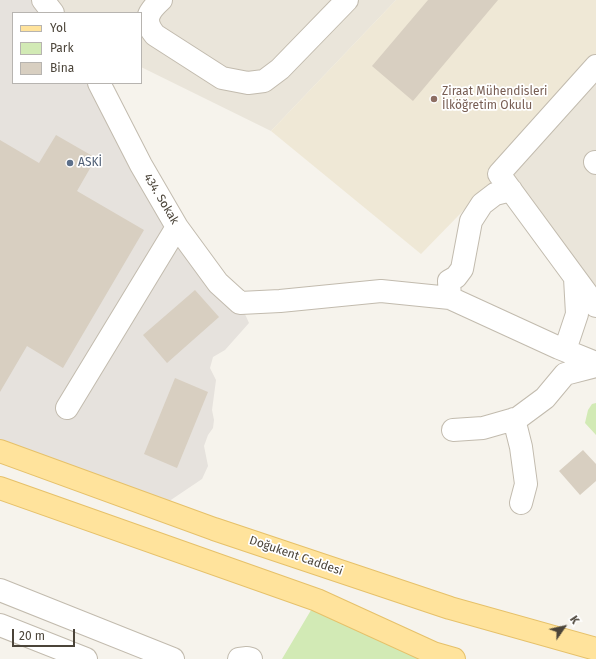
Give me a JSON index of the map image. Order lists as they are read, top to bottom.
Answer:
{
  "streets": {
    "main road": ["Doğukent Caddesi"],
    "street": ["434. Sokak"]
  },
  "places": ["Ziraat Mühendisleri İlköğretim Okulu", "ASKİ"],
  "legend": ["Yol", "Park", "Bina"],
  "scale_bar": "20 m",
  "north": "top right"
}
